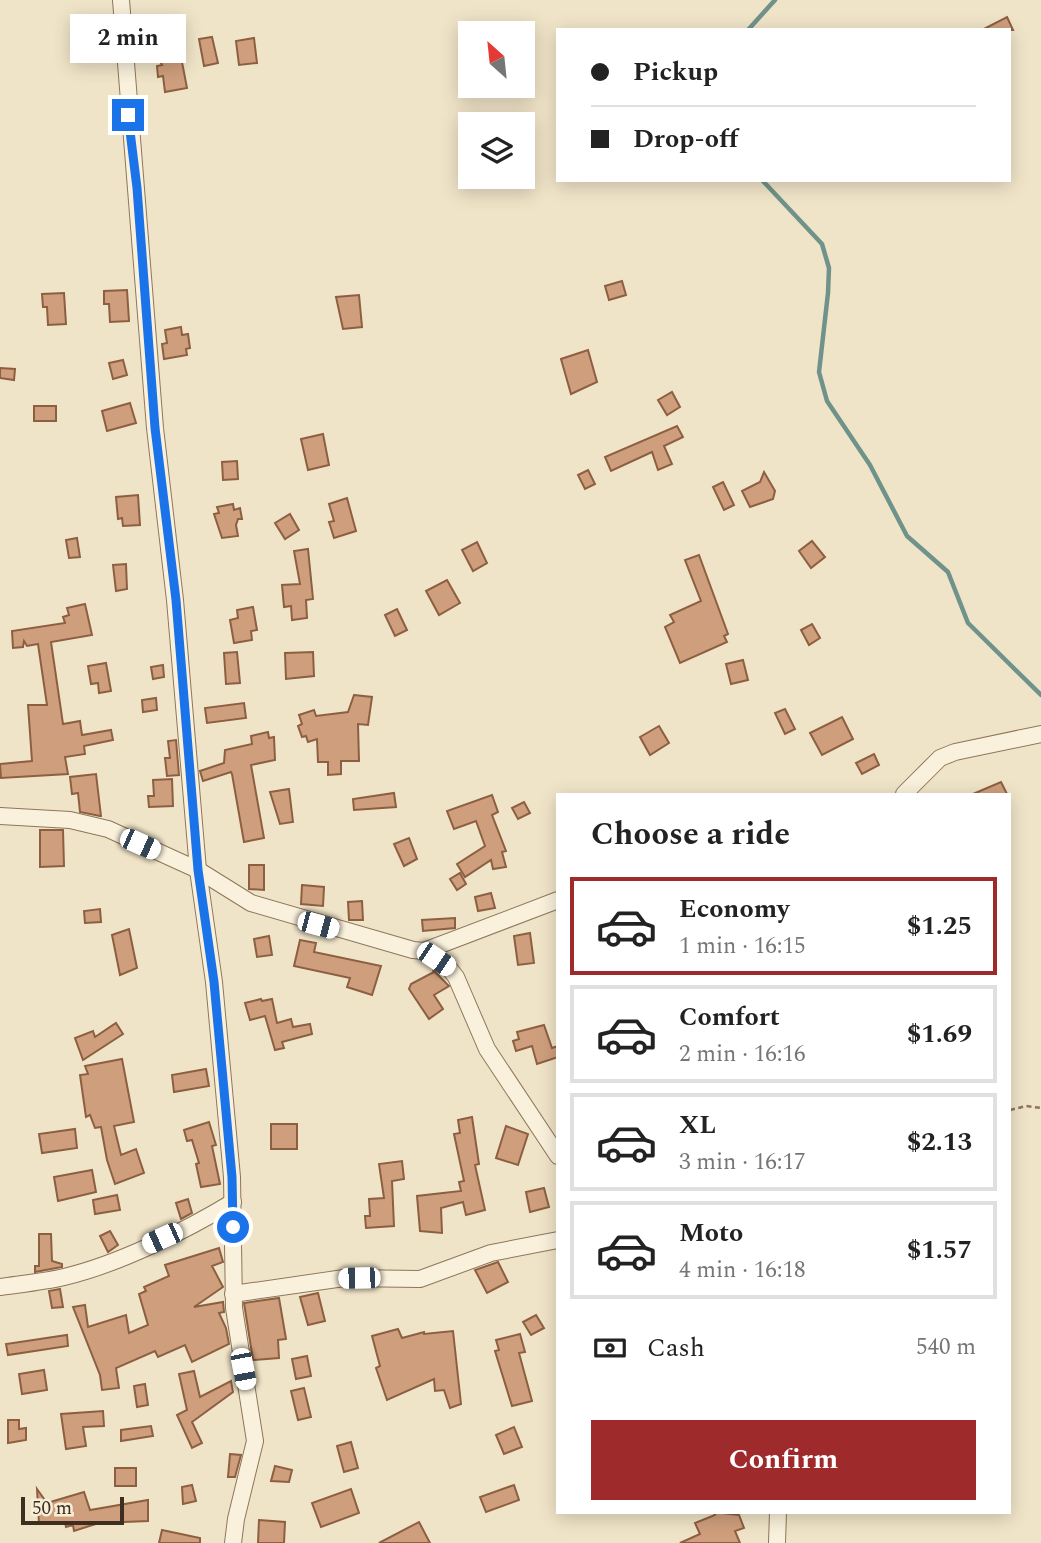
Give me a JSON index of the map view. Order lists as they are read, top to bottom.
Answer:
{
  "scale_bar": "50 m",
  "north": "top left",
  "page": {
    "bubble": "2 min",
    "banner": ["Pickup", "Drop-off"],
    "heading": "Choose a ride",
    "list": [
      {
        "name": "Economy",
        "note": "1 min · 16:15",
        "value": "$1.25"
      },
      {
        "name": "Comfort",
        "note": "2 min · 16:16",
        "value": "$1.69"
      },
      {
        "name": "XL",
        "note": "3 min · 16:17",
        "value": "$2.13"
      },
      {
        "name": "Moto",
        "note": "4 min · 16:18",
        "value": "$1.57"
      }
    ],
    "pay": ["Cash", "540 m"],
    "buttons": "Confirm",
    "scale": "50 m"
  }
}
